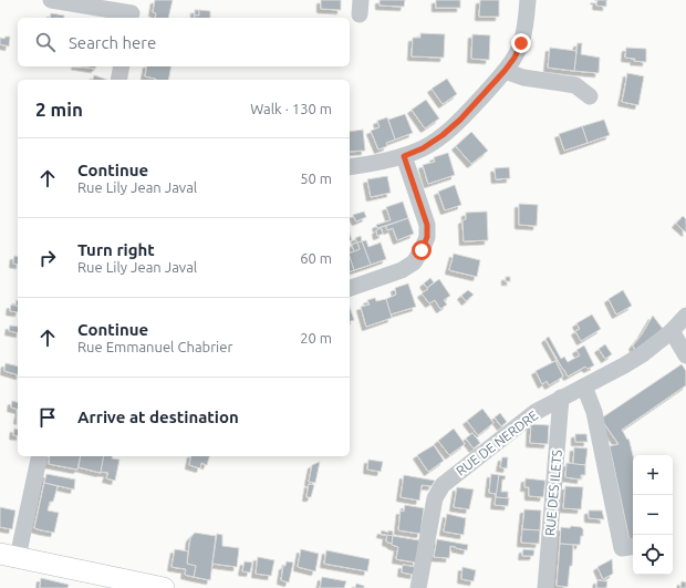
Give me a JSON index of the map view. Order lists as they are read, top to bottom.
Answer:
{
  "streets": {
    "street": ["RUE DE NERDRE", "RUE DES ILETS"]
  },
  "crossings": [
    ["RUE DE NERDRE", "RUE DES ILETS"]
  ],
  "page": {
    "search": "Search here",
    "heading": ["2 min", "Walk · 130 m"],
    "list": [
      ["Continue", "Rue Lily Jean Javal", "50 m"],
      ["Turn right", "Rue Lily Jean Javal", "60 m"],
      ["Continue", "Rue Emmanuel Chabrier", "20 m"],
      "Arrive at destination"
    ],
    "map_buttons": ["+", "−"]
  }
}
